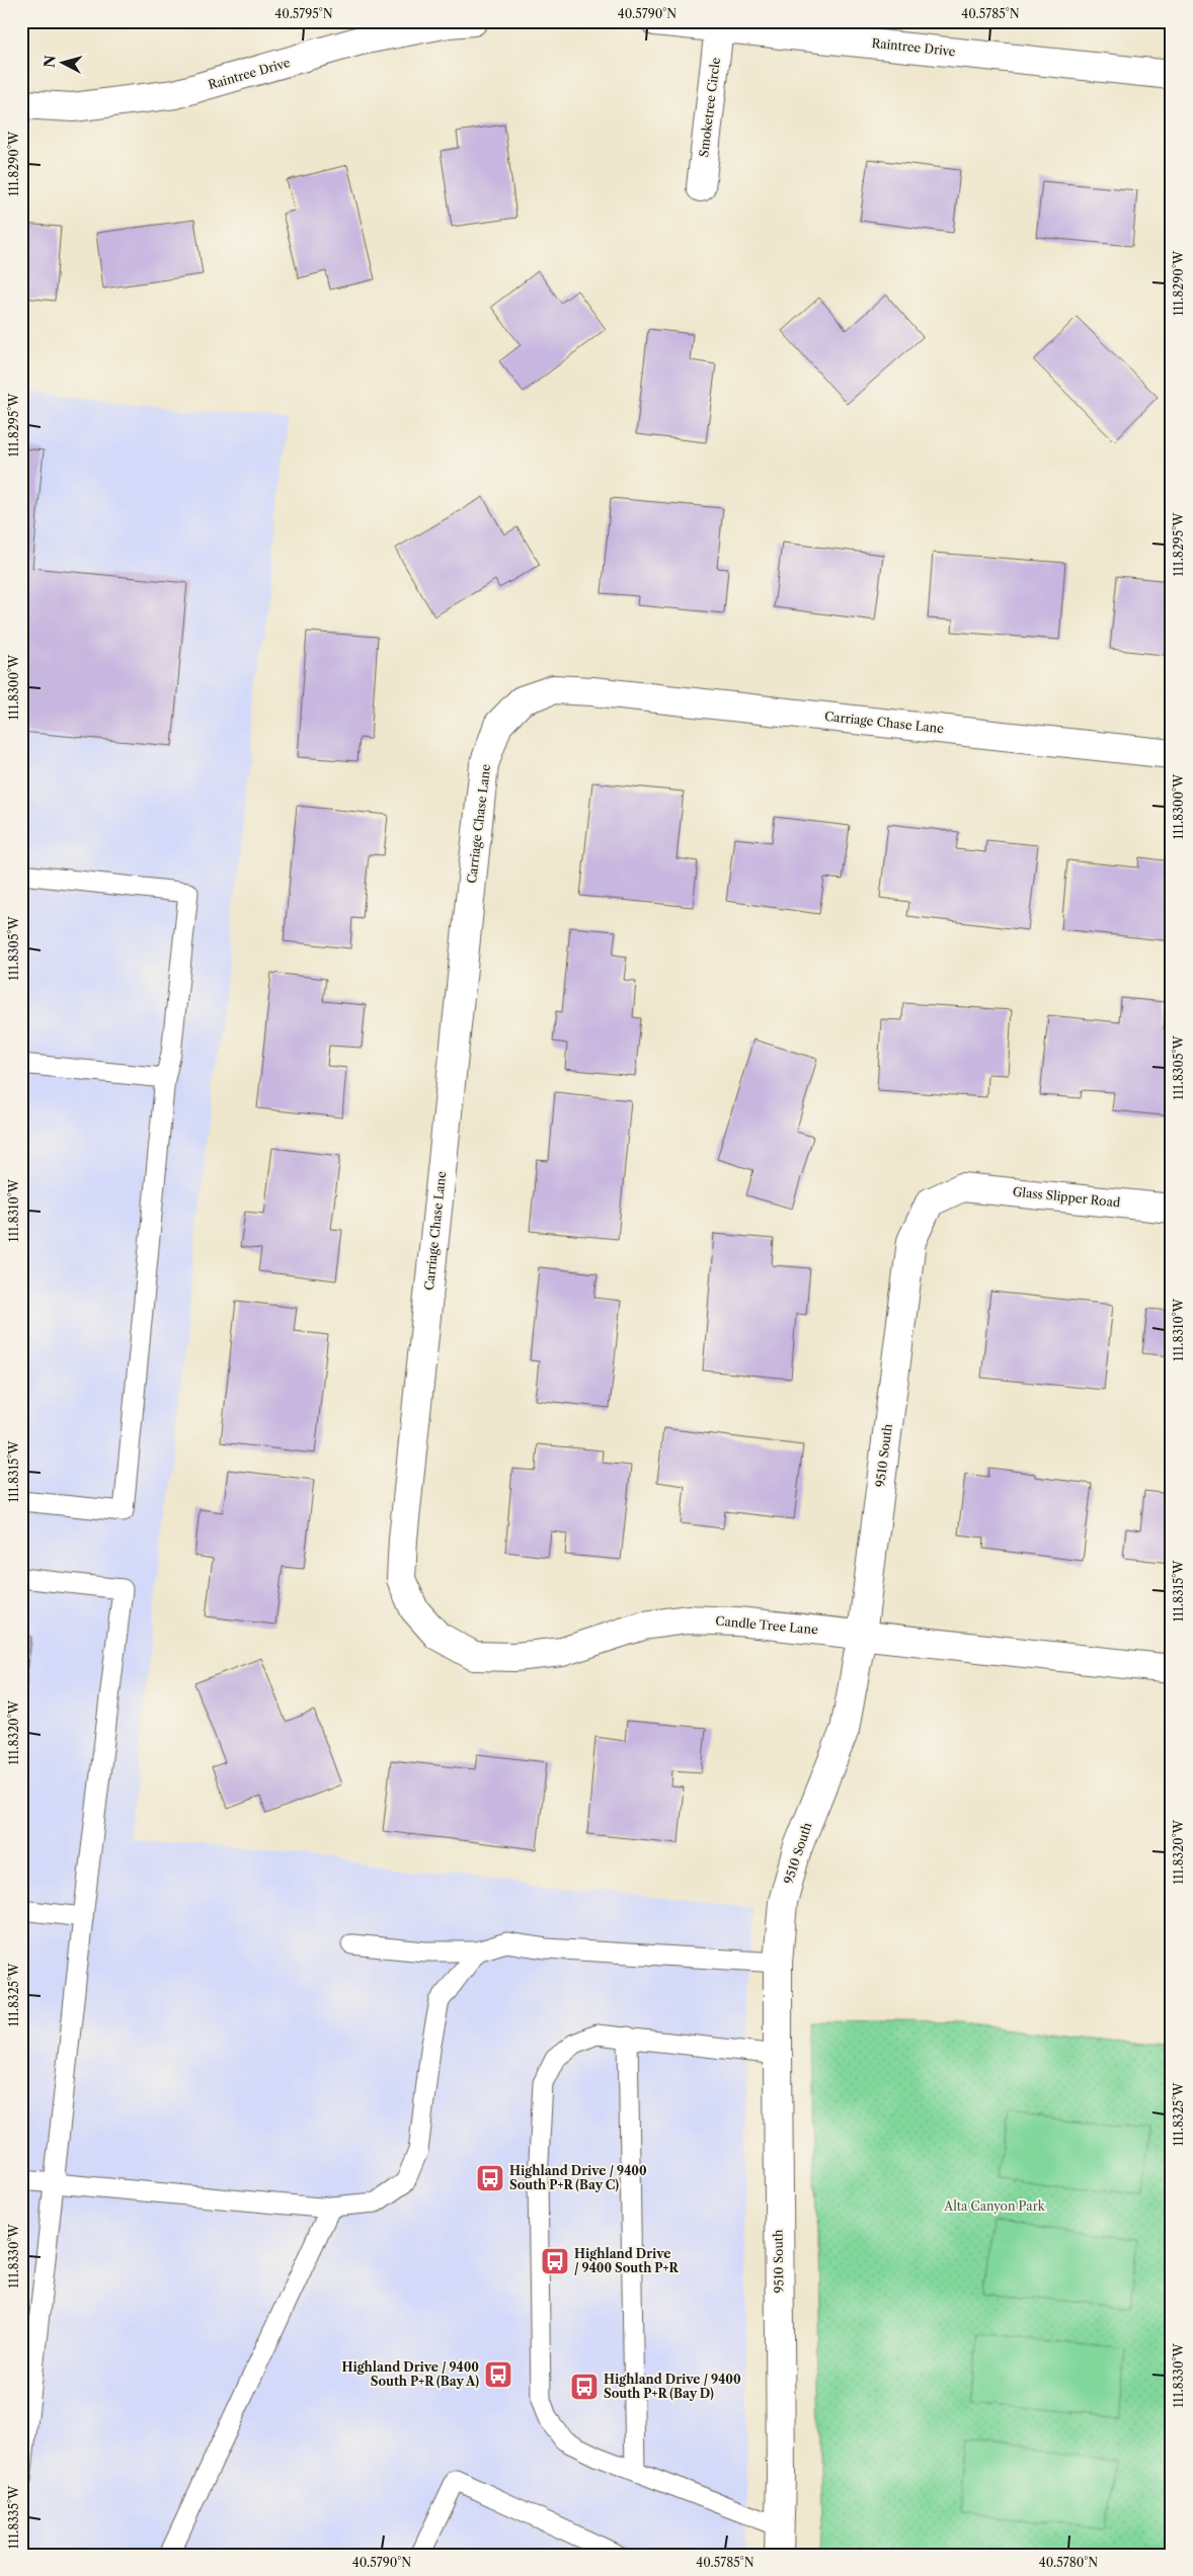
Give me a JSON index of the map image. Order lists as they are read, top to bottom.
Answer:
{
  "streets": {
    "street": [
      "Raintree Drive",
      "Smoketree Circle",
      "Carriage Chase Lane",
      "Glass Slipper Road",
      "9510 South",
      "Candle Tree Lane"
    ]
  },
  "crossings": [
    ["Raintree Drive", "Smoketree Circle"],
    ["Carriage Chase Lane", "Candle Tree Lane"],
    ["Glass Slipper Road", "9510 South"],
    ["9510 South", "Candle Tree Lane"]
  ],
  "parks": ["Alta Canyon Park"],
  "places": {
    "bus stop": [
      "Highland Drive / 9400 South P+R (Bay C)",
      "Highland Drive / 9400 South P+R",
      "Highland Drive / 9400 South P+R (Bay A)",
      "Highland Drive / 9400 South P+R (Bay D)"
    ]
  },
  "north": "left",
  "coordinates": [
    "40.5795°N",
    "40.5790°N",
    "40.5785°N",
    "111.8290°W",
    "111.8295°W",
    "111.8300°W",
    "111.8305°W",
    "111.8310°W",
    "111.8315°W",
    "111.8320°W",
    "111.8325°W",
    "111.8330°W",
    "111.8335°W",
    "40.5780°N"
  ]
}
